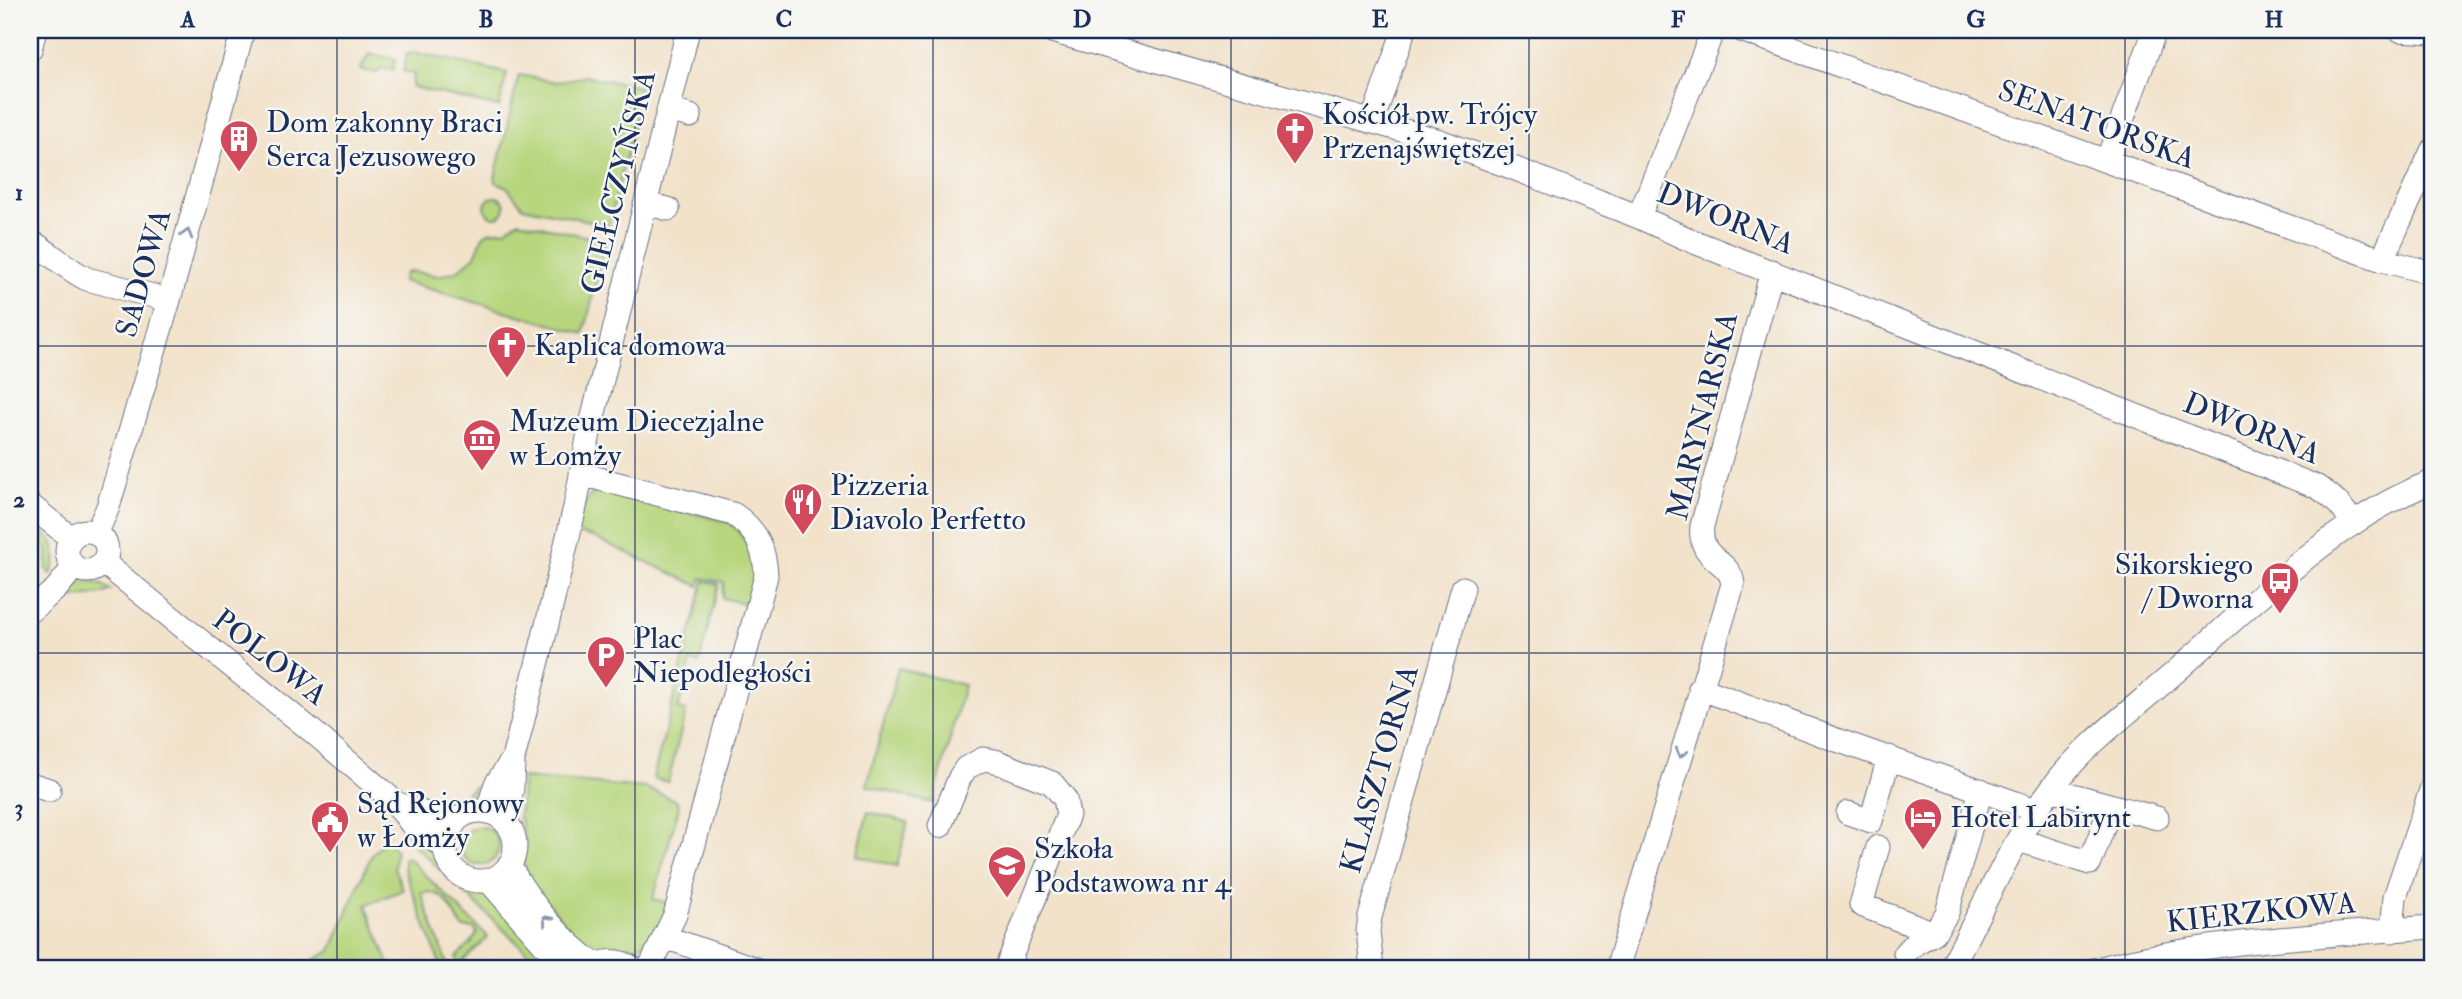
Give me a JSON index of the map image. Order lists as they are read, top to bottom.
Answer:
{
  "streets": {
    "street": [
      "SENATORSKA",
      "GIEŁCZYŃSKA",
      "DWORNA",
      "SADOWA",
      "MARYNARSKA",
      "POLOWA",
      "KLASZTORNA",
      "KIERZKOWA"
    ]
  },
  "crossings": [
    ["GIEŁCZYŃSKA", "POLOWA"],
    ["DWORNA", "MARYNARSKA"],
    ["SADOWA", "POLOWA"]
  ],
  "one_way": ["SADOWA", "MARYNARSKA"],
  "places": {
    "church": ["Kościół pw. Trójcy Przenajświętszej", "Kaplica domowa"],
    "building": ["Dom zakonny Braci Serca Jezusowego"],
    "museum": ["Muzeum Diecezjalne w Łomży"],
    "restaurant": ["Pizzeria Diavolo Perfetto"],
    "bus stop": ["Sikorskiego / Dworna"],
    "parking": ["Plac Niepodległości"],
    "hotel": ["Hotel Labirynt"],
    "public building": ["Sąd Rejonowy w Łomży"],
    "school or university": ["Szkoła Podstawowa nr 4"]
  },
  "grid": {
    "columns": [
      "A",
      "B",
      "C",
      "D",
      "E",
      "F",
      "G",
      "H"
    ],
    "rows": ["1", "2", "3"]
  }
}
